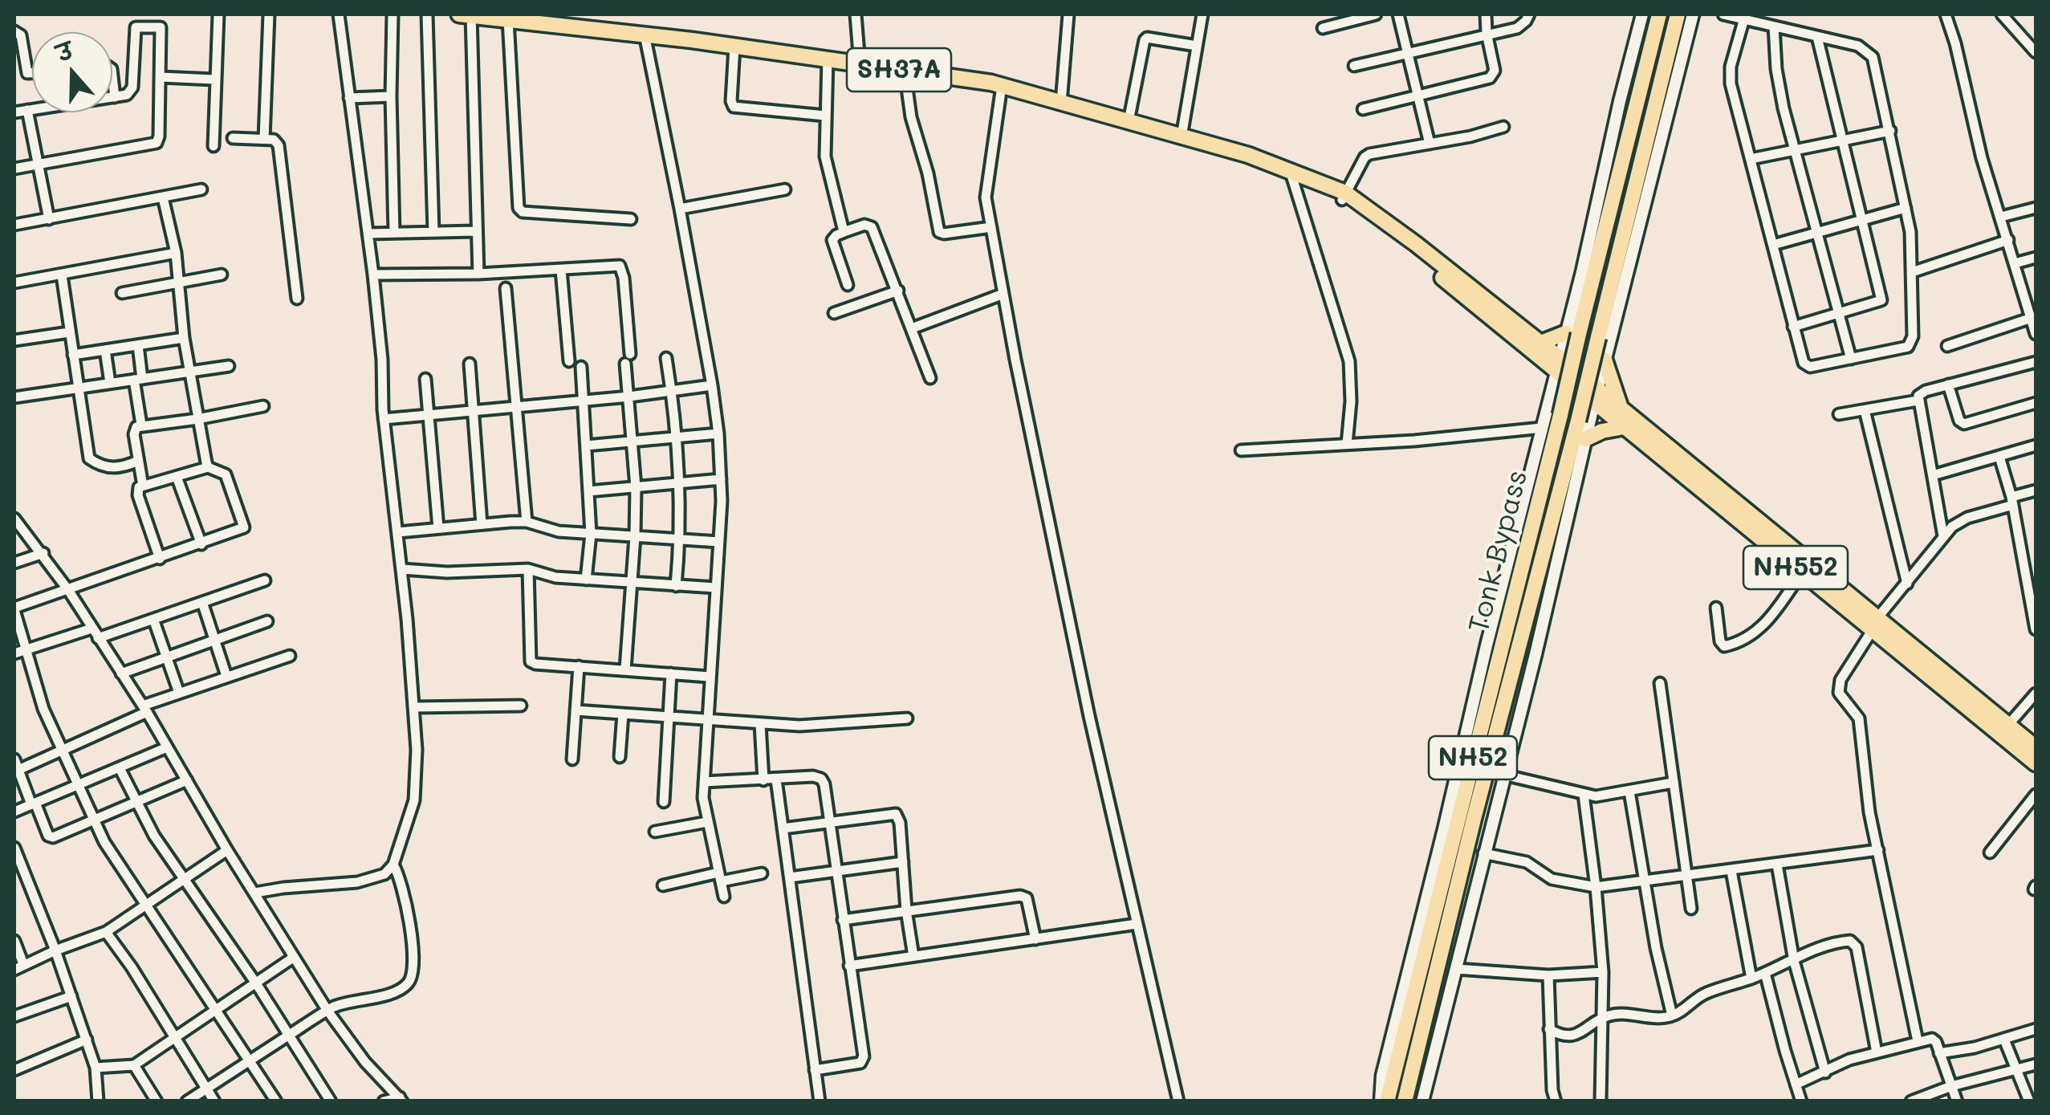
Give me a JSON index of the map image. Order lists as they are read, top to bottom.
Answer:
{
  "streets": {
    "main road": [
      "SH37A",
      "Tonk Bypass",
      "NH552",
      "NH52"
    ]
  },
  "crossings": [
    ["SH37A", "NH552"]
  ],
  "north": "top"
}
